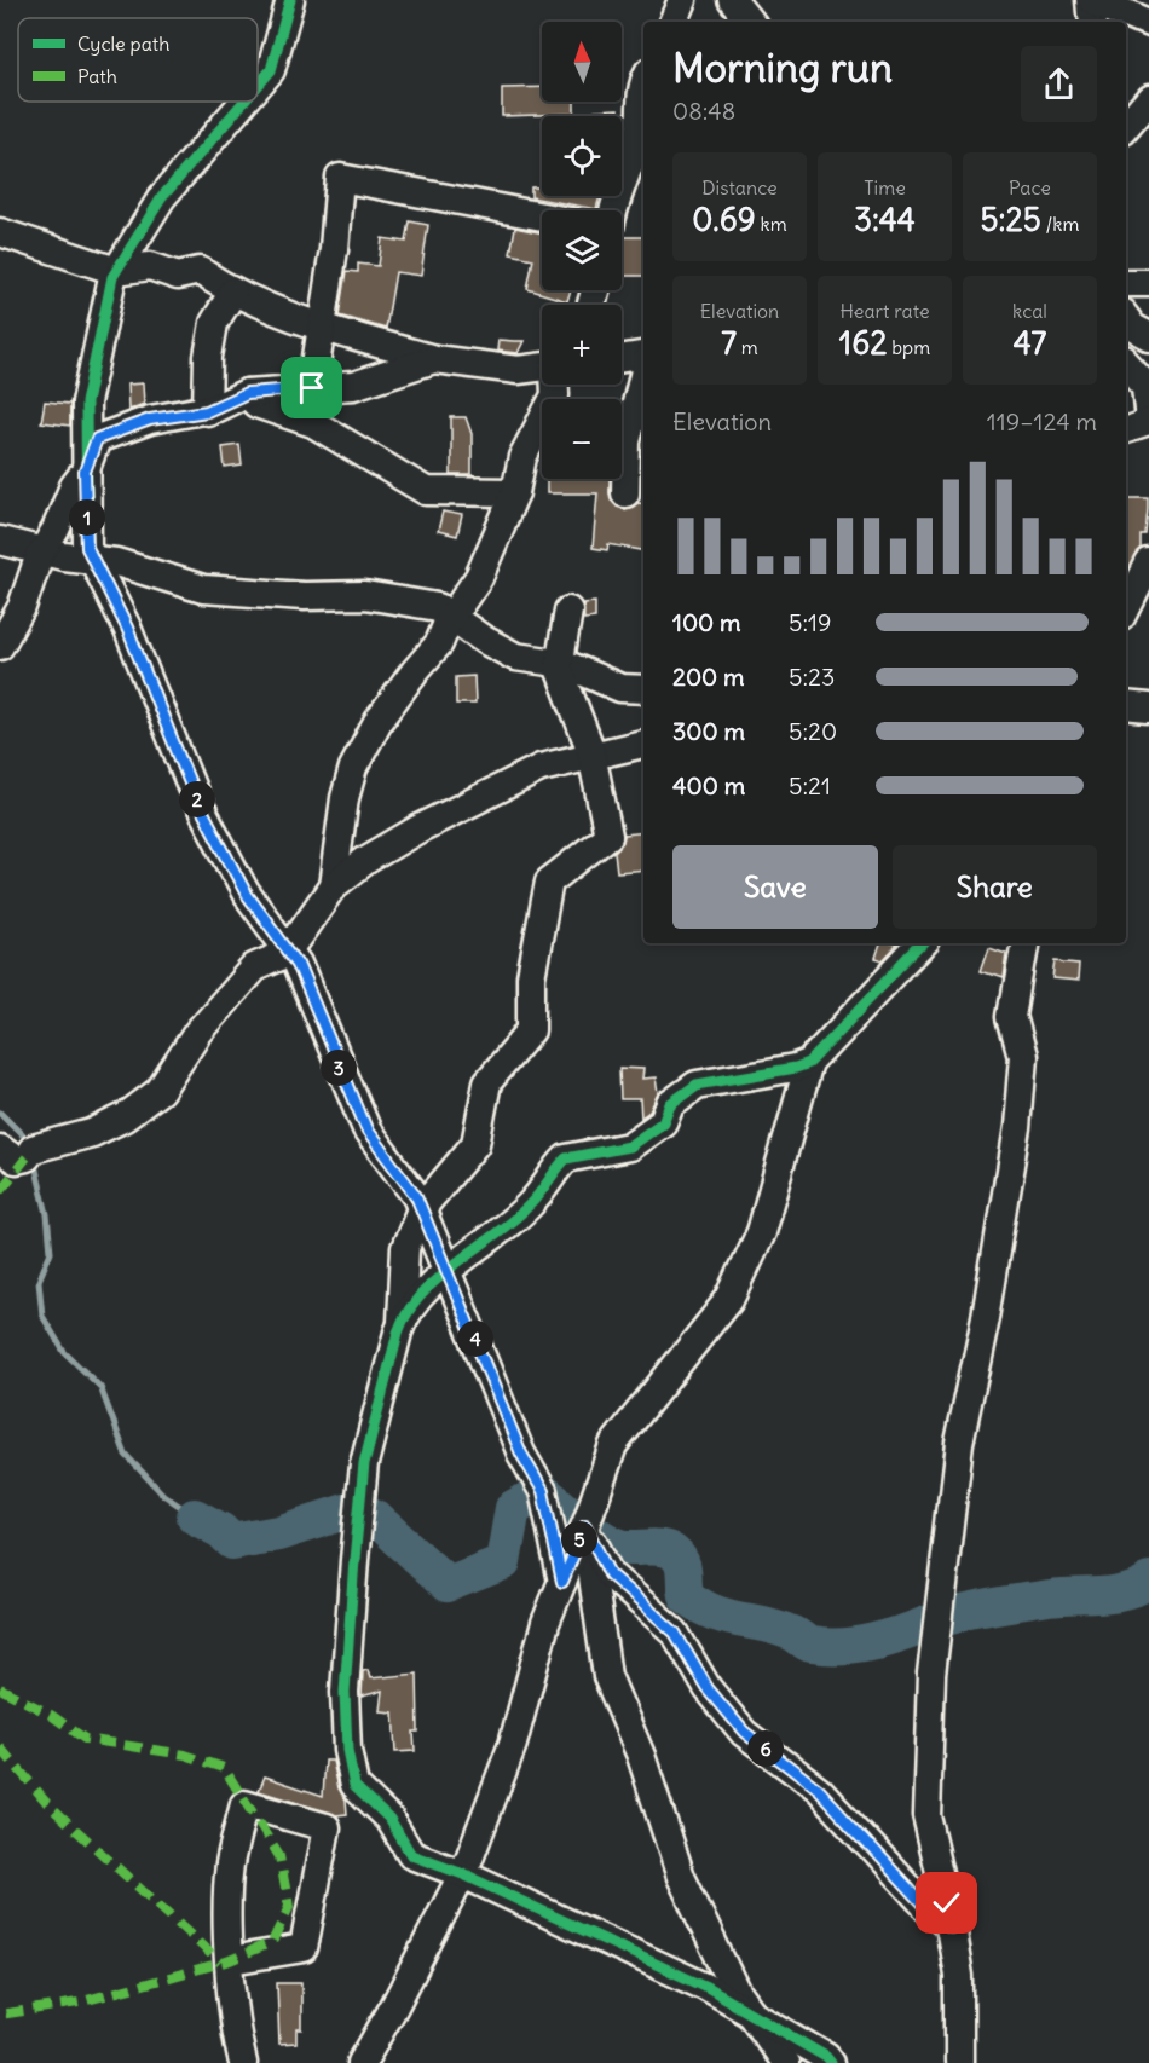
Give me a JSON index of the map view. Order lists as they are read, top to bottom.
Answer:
{
  "legend": ["Cycle path", "Path"],
  "north": "top",
  "page": {
    "map_buttons": ["+", "−"],
    "heading": ["Morning run", "08:48"],
    "stats": [
      ["Distance", "0.69 km"],
      ["Time", "3:44"],
      ["Pace", "5:25 /km"],
      ["Elevation", "7 m"],
      ["Heart rate", "162 bpm"],
      ["kcal", "47"]
    ],
    "chart": ["Elevation", "119–124 m"],
    "pins": [
      "1",
      "2",
      "3",
      "4",
      "5",
      "6"
    ],
    "list": [
      {
        "name": "100 m",
        "note": "5:19"
      },
      {
        "name": "200 m",
        "note": "5:23"
      },
      {
        "name": "300 m",
        "note": "5:20"
      },
      {
        "name": "400 m",
        "note": "5:21"
      }
    ],
    "buttons": ["Save", "Share"]
  }
}
